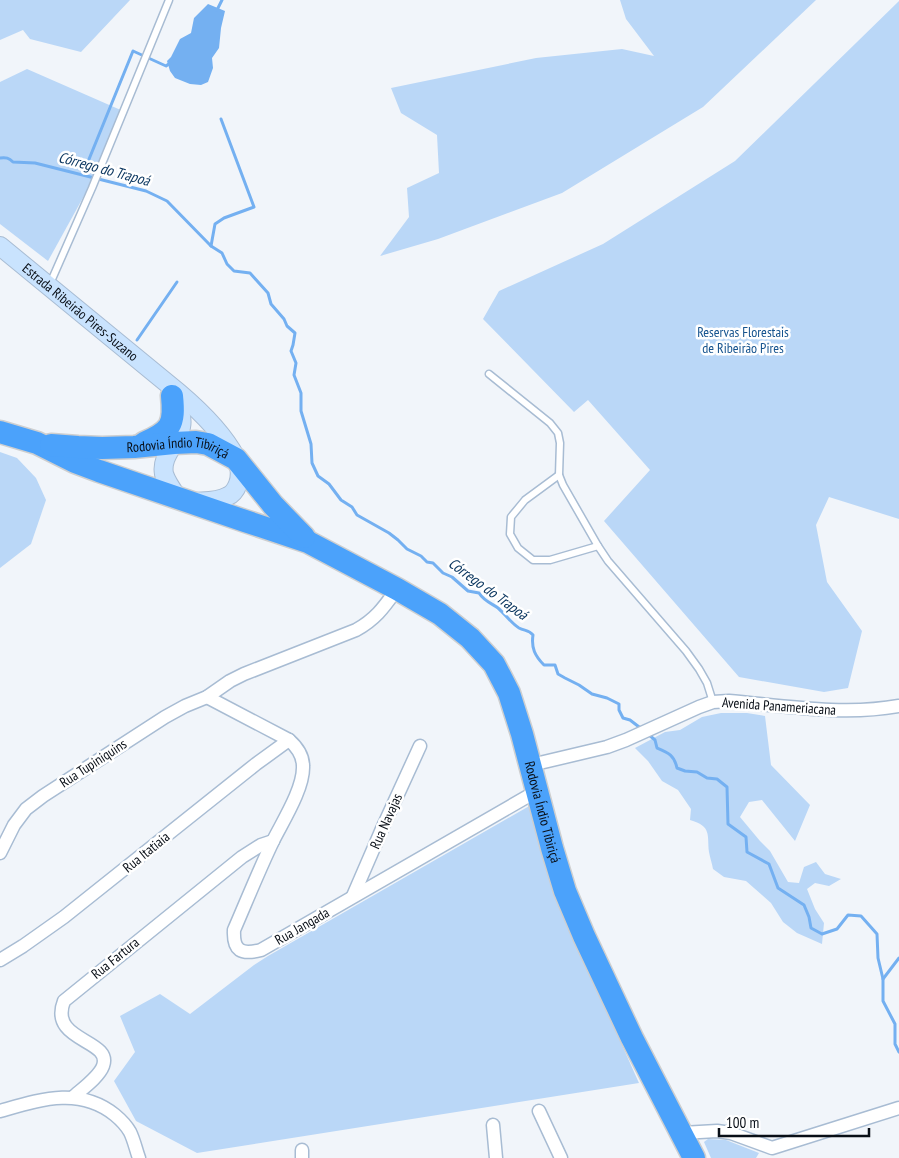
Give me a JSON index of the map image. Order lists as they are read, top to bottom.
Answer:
{
  "streets": {
    "highway": ["Rodovia Índio Tibiriçá"],
    "main road": ["Estrada Ribeirão Pires-Suzano"],
    "street": [
      "Avenida Panameriacana",
      "Rua Tupiniquins",
      "Rua Navajas",
      "Rua Itatiaia",
      "Rua Jangada",
      "Rua Fartura"
    ]
  },
  "crossings": [
    ["Estrada Ribeirão Pires-Suzano", "Rodovia Índio Tibiriçá"],
    ["Rodovia Índio Tibiriçá", "Avenida Panameriacana"],
    ["Rodovia Índio Tibiriçá", "Rua Tupiniquins"],
    ["Rodovia Índio Tibiriçá", "Rua Jangada"],
    ["Rua Navajas", "Rua Jangada"],
    ["Rua Itatiaia", "Rua Jangada"],
    ["Rua Jangada", "Rua Fartura"]
  ],
  "water": ["Córrego do Trapoá"],
  "parks": ["Reservas Florestais de Ribeirão Pires"],
  "scale_bar": "100 m"
}
